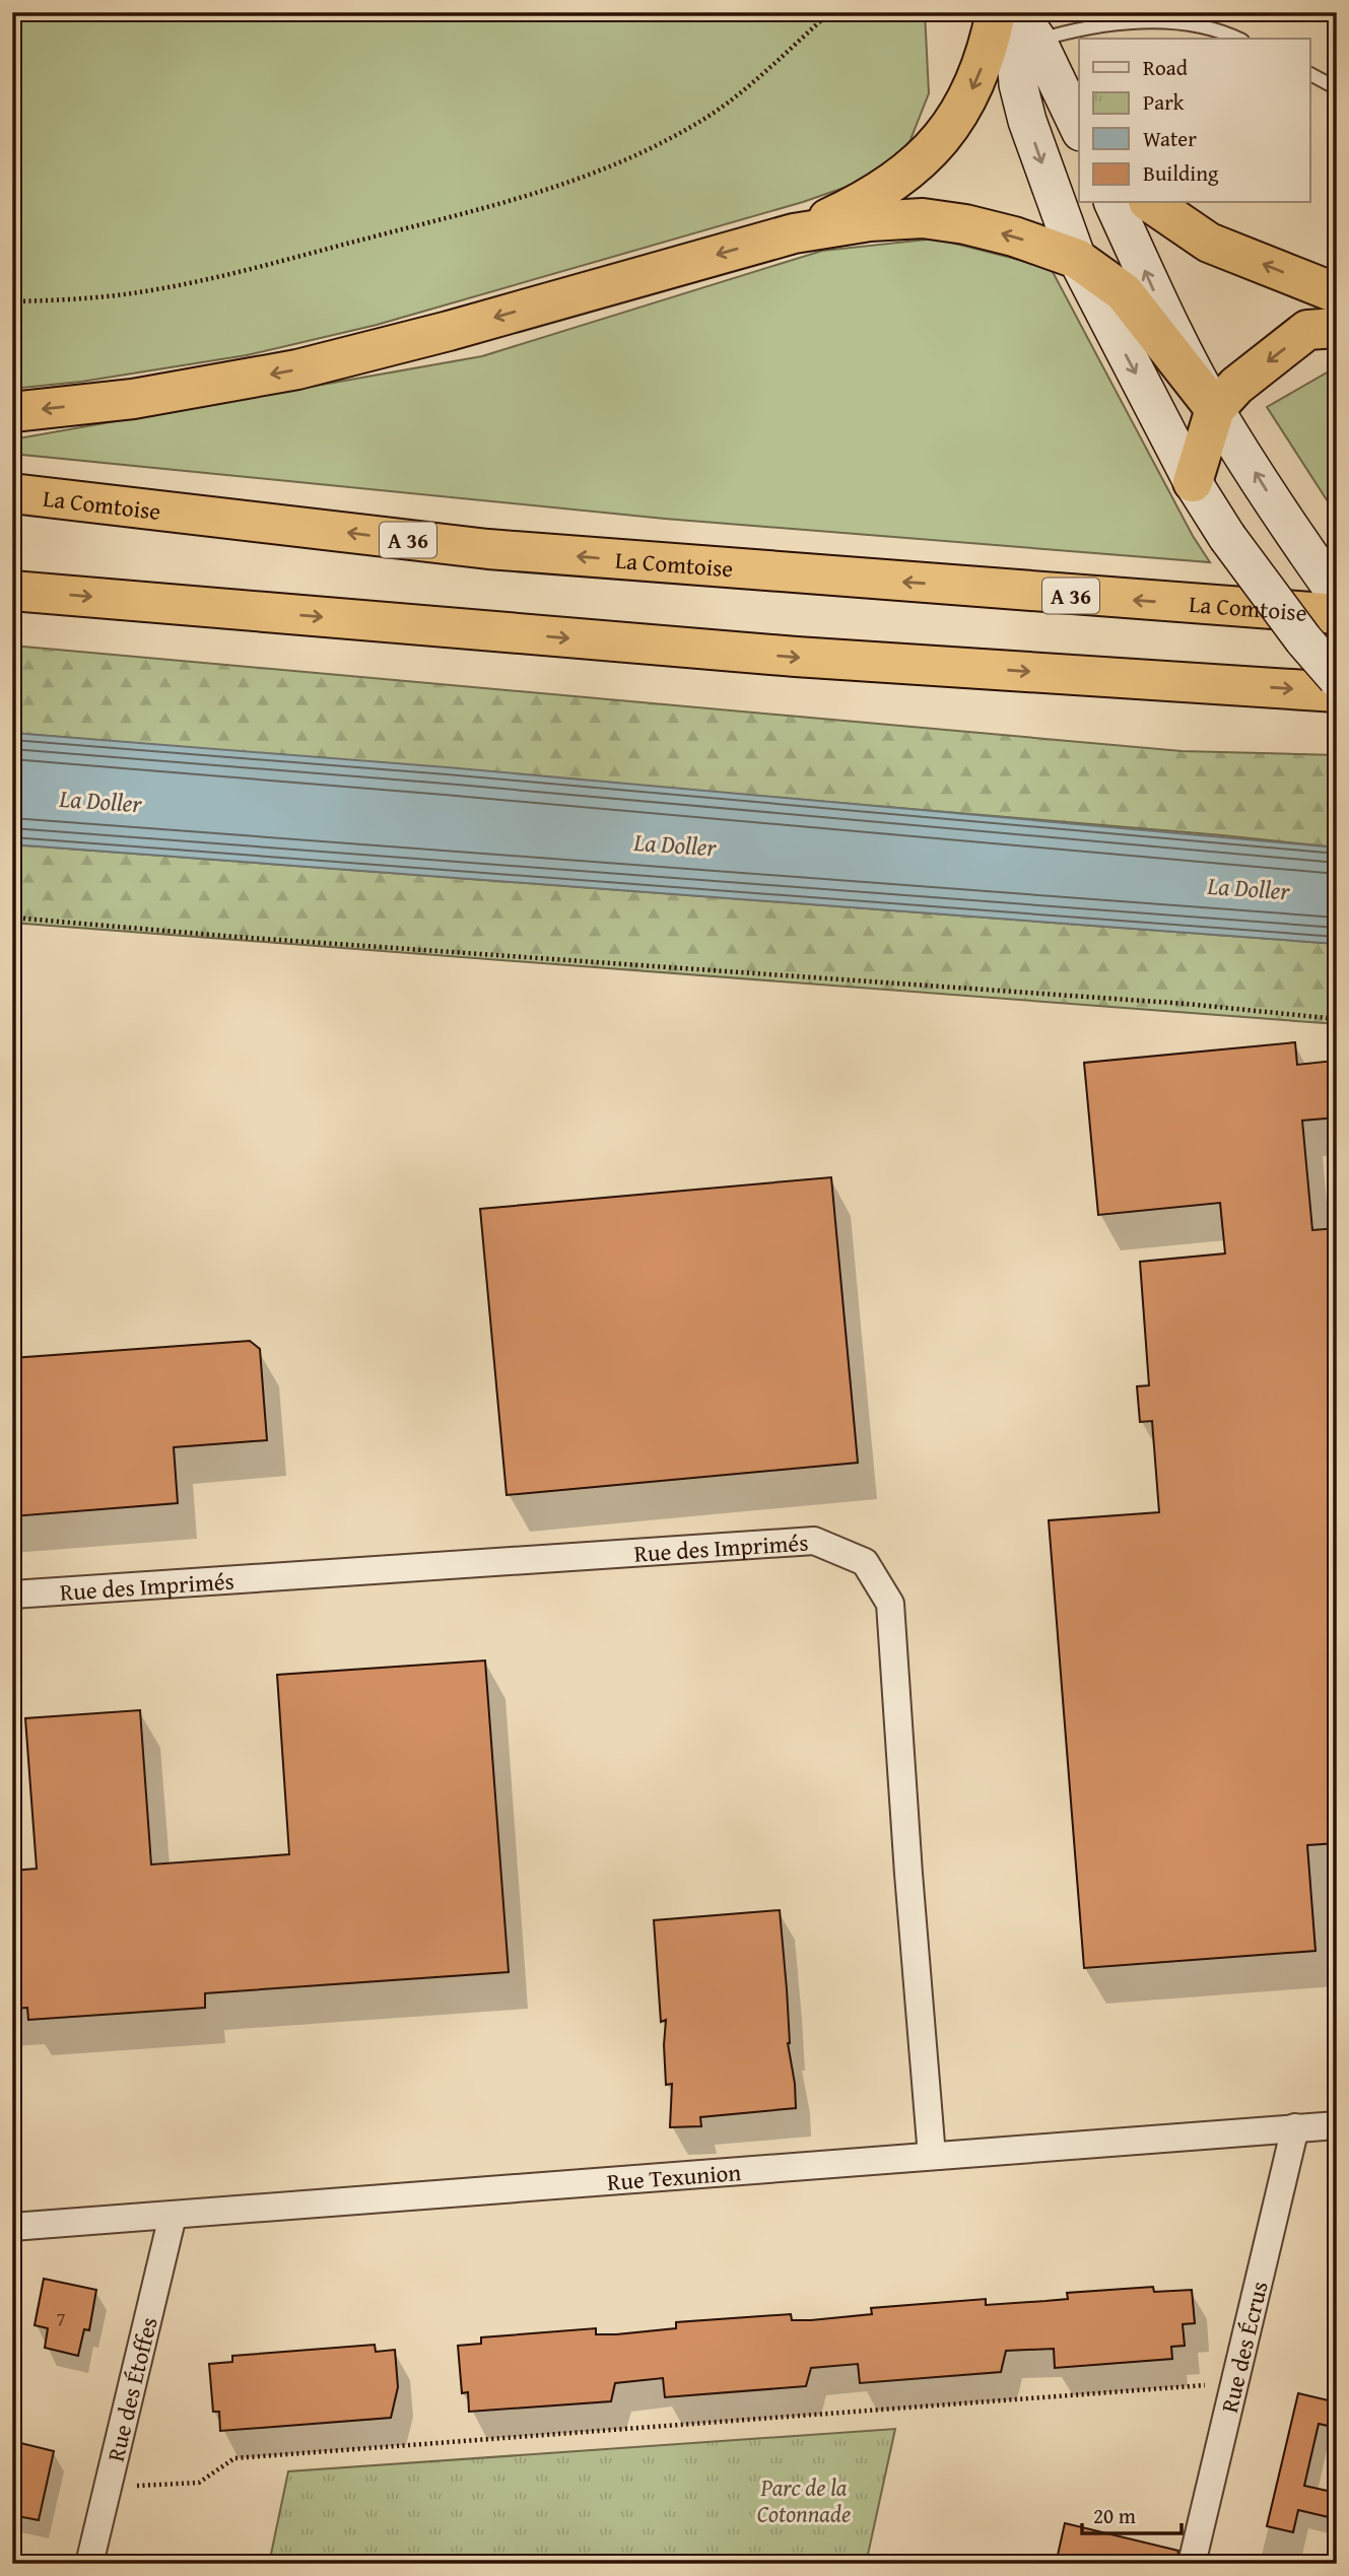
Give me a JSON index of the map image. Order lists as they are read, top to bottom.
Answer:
{
  "streets": {
    "highway": ["La Comtoise", "A 36"],
    "street": [
      "Rue des Imprimés",
      "Rue Texunion",
      "Rue des Écrus",
      "Rue des Étoffes"
    ]
  },
  "crossings": [
    ["Rue des Imprimés", "Rue Texunion"],
    ["Rue Texunion", "Rue des Écrus"],
    ["Rue Texunion", "Rue des Étoffes"]
  ],
  "water": ["La Doller"],
  "parks": ["Parc de la Cotonnade"],
  "house_numbers": ["7"],
  "legend": [
    "Road",
    "Park",
    "Water",
    "Building"
  ],
  "scale_bar": "20 m"
}
